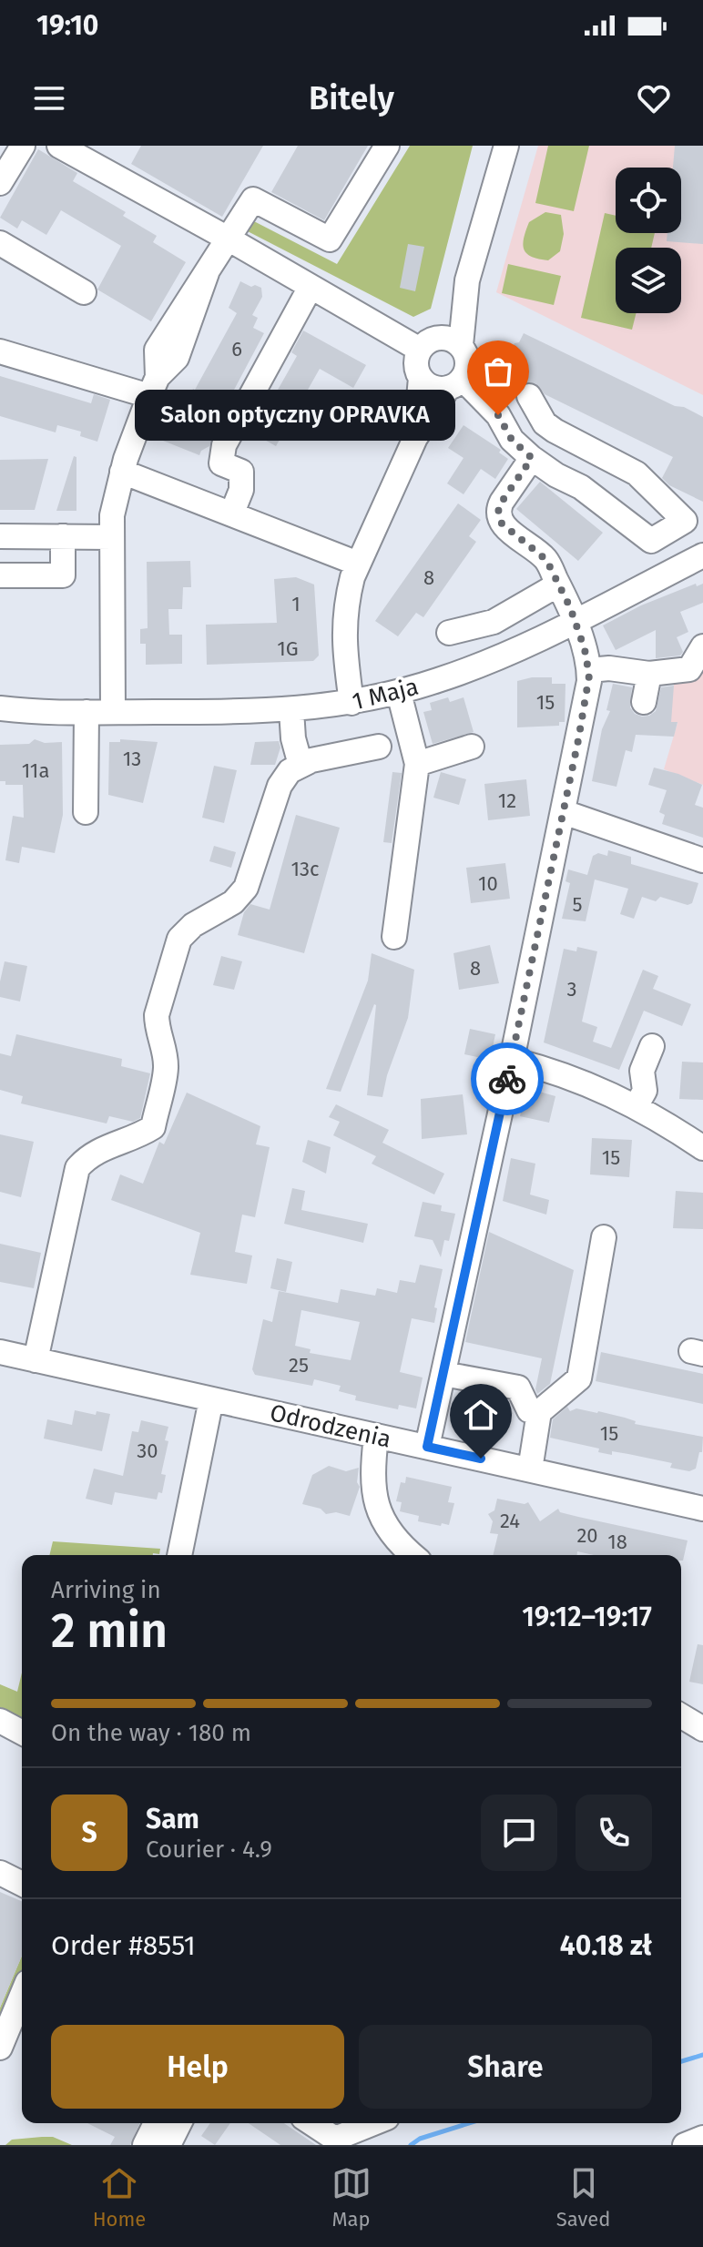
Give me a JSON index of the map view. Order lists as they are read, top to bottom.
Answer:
{
  "streets": {
    "street": ["1 Maja", "Odrodzenia"]
  },
  "places": ["Salon optyczny OPRAVKA"],
  "house_numbers": [
    "6",
    "8",
    "1",
    "1G",
    "15",
    "13",
    "11a",
    "12",
    "13c",
    "10",
    "5",
    "8",
    "3",
    "15",
    "25",
    "15",
    "30",
    "24",
    "20",
    "18"
  ],
  "page": {
    "status": "19:10",
    "header": "Bitely",
    "bubble": "Salon optyczny OPRAVKA",
    "heading": ["2 min", "Arriving in", "19:12–19:17"],
    "panel": [
      "Sam",
      "Courier · 4.9",
      "Order #8551",
      "40.18 zł"
    ],
    "bar": "On the way · 180 m",
    "round": "S",
    "buttons": ["Help", "Share"],
    "tabs": ["Home", "Map", "Saved"]
  }
}
